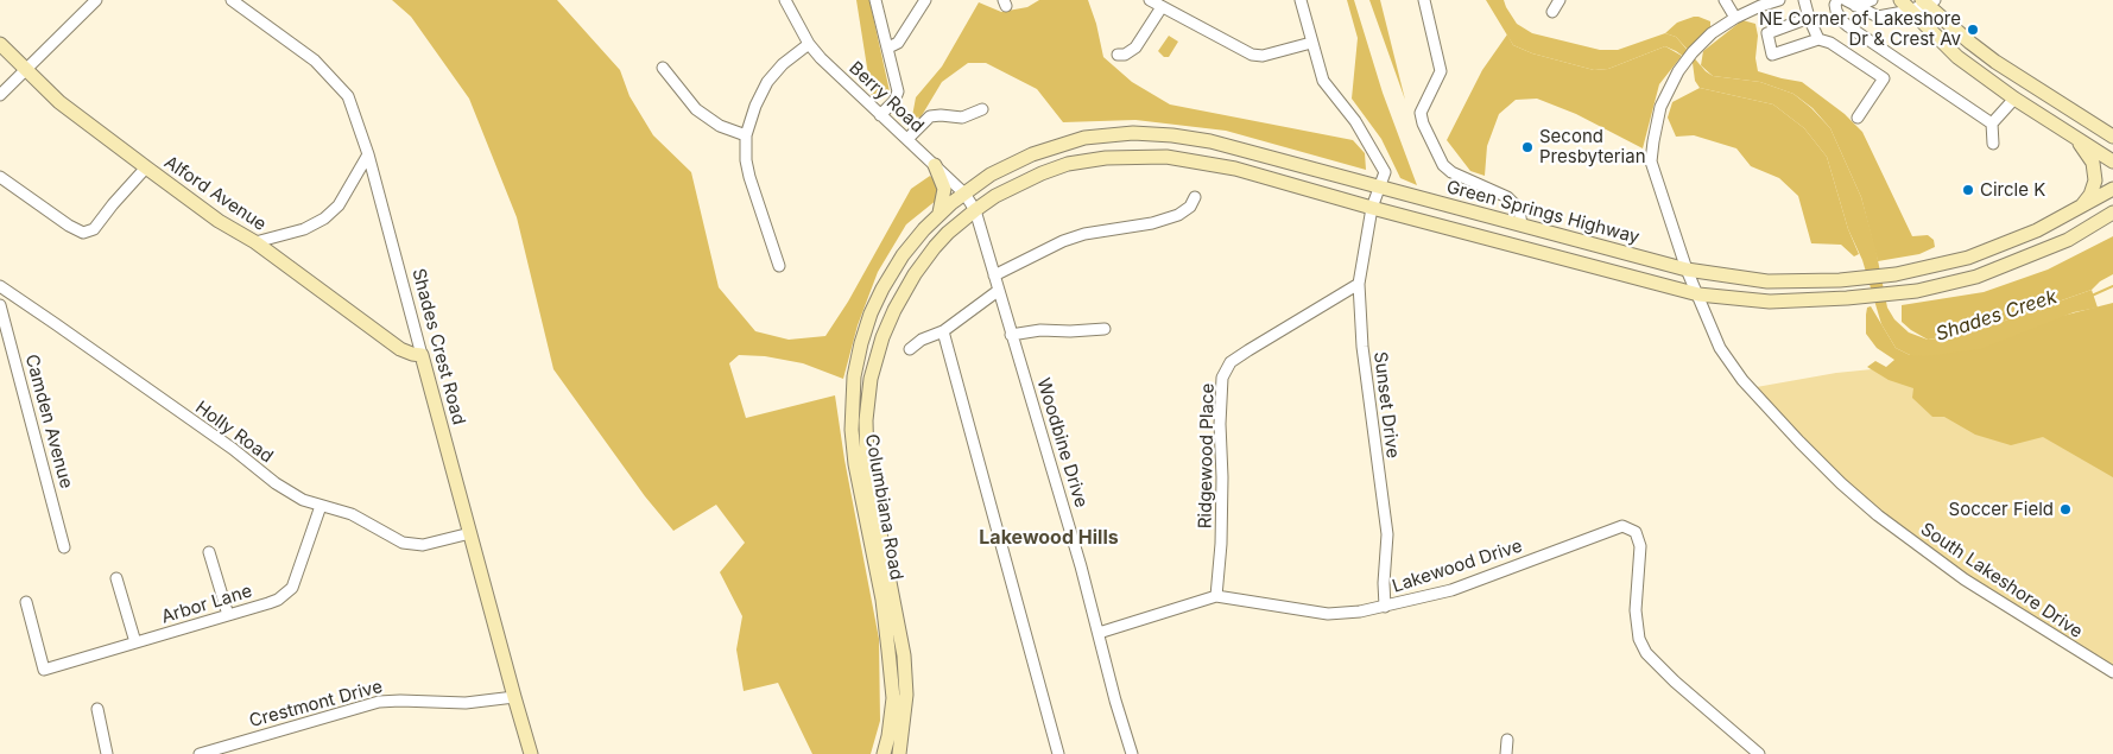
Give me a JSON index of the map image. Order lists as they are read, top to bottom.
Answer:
{
  "streets": {
    "main road": [
      "Alford Avenue",
      "Green Springs Highway",
      "Shades Crest Road",
      "Columbiana Road"
    ],
    "street": [
      "Berry Road",
      "Sunset Drive",
      "Camden Avenue",
      "Holly Road",
      "Woodbine Drive",
      "Ridgewood Place",
      "Lakewood Drive",
      "South Lakeshore Drive",
      "Arbor Lane",
      "Crestmont Drive"
    ]
  },
  "crossings": [
    ["Berry Road", "Green Springs Highway"],
    ["Berry Road", "Woodbine Drive"],
    ["Berry Road", "Columbiana Road"],
    ["Alford Avenue", "Shades Crest Road"],
    ["Green Springs Highway", "Sunset Drive"],
    ["Green Springs Highway", "Columbiana Road"],
    ["Green Springs Highway", "South Lakeshore Drive"],
    ["Shades Crest Road", "Holly Road"],
    ["Shades Crest Road", "Crestmont Drive"],
    ["Sunset Drive", "Ridgewood Place"],
    ["Sunset Drive", "Lakewood Drive"],
    ["Holly Road", "Arbor Lane"],
    ["Woodbine Drive", "Columbiana Road"],
    ["Woodbine Drive", "Lakewood Drive"],
    ["Ridgewood Place", "Lakewood Drive"]
  ],
  "districts": ["Lakewood Hills"],
  "water": ["Shades Creek"],
  "places": [
    "NE Corner of Lakeshore Dr & Crest Av",
    "Second Presbyterian",
    "Circle K",
    "Soccer Field"
  ]
}
